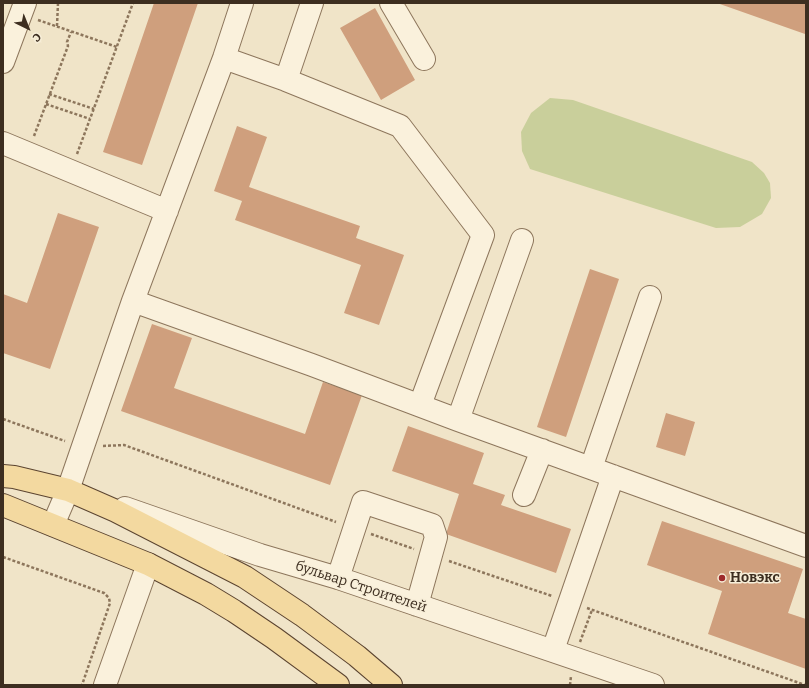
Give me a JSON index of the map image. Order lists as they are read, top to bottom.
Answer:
{
  "streets": {
    "main road": ["бульвар Строителей"]
  },
  "places": ["Новэкс"],
  "north": "bottom right"
}
